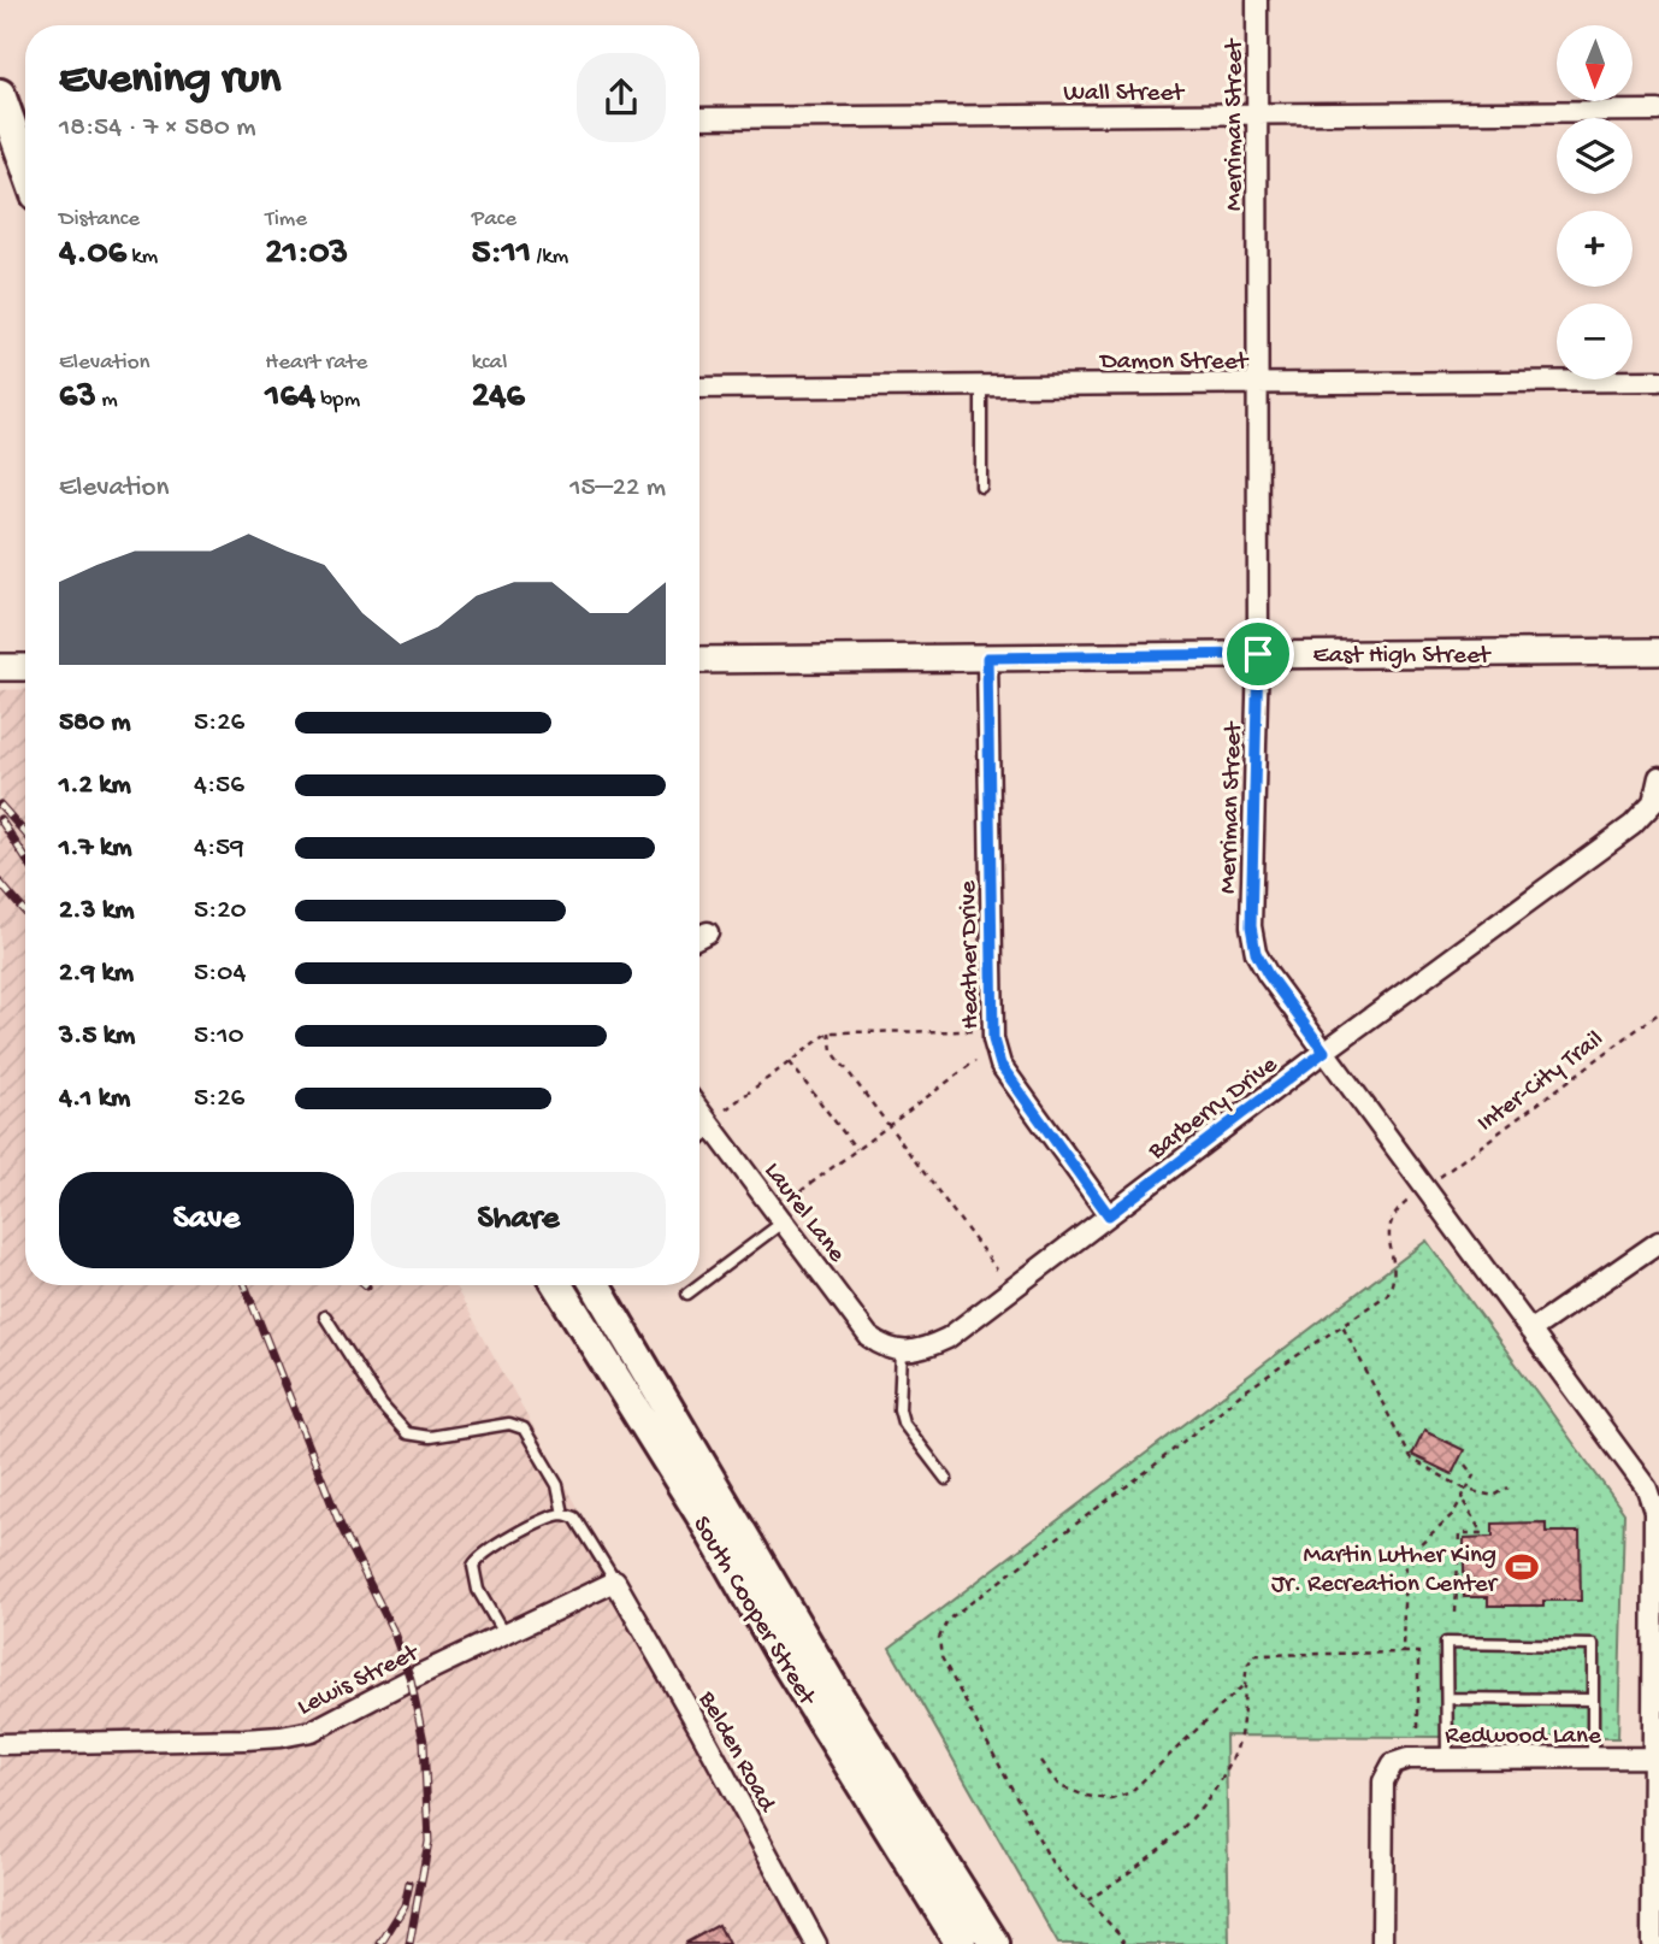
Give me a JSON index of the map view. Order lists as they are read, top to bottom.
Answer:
{
  "streets": {
    "main road": ["South Cooper Street"],
    "street": [
      "Wall Street",
      "Merriman Street",
      "Damon Street",
      "East High Street",
      "Heather Drive",
      "Barberry Drive",
      "Laurel Lane",
      "Lewis Street",
      "Redwood Lane",
      "Belden Road"
    ],
    "path": ["Inter-City Trail"]
  },
  "crossings": [
    ["Wall Street", "Merriman Street"],
    ["Merriman Street", "Damon Street"],
    ["Merriman Street", "East High Street"],
    ["Merriman Street", "Barberry Drive"],
    ["East High Street", "Heather Drive"],
    ["Heather Drive", "Barberry Drive"],
    ["Barberry Drive", "Laurel Lane"],
    ["Lewis Street", "Belden Road"]
  ],
  "places": {
    "sports": ["Martin Luther King Jr. Recreation Center"]
  },
  "north": "bottom",
  "page": {
    "map_buttons": ["+", "−"],
    "heading": ["Evening run", "18:54 · 7 × 580 m"],
    "stats": [
      ["Distance", "4.06 km"],
      ["Time", "21:03"],
      ["Pace", "5:11 /km"],
      ["Elevation", "63 m"],
      ["Heart rate", "164 bpm"],
      ["kcal", "246"]
    ],
    "chart": ["Elevation", "15–22 m"],
    "list": [
      {
        "name": "580 m",
        "note": "5:26"
      },
      {
        "name": "1.2 km",
        "note": "4:56"
      },
      {
        "name": "1.7 km",
        "note": "4:59"
      },
      {
        "name": "2.3 km",
        "note": "5:20"
      },
      {
        "name": "2.9 km",
        "note": "5:04"
      },
      {
        "name": "3.5 km",
        "note": "5:10"
      },
      {
        "name": "4.1 km",
        "note": "5:26"
      }
    ],
    "buttons": ["Save", "Share"]
  }
}
